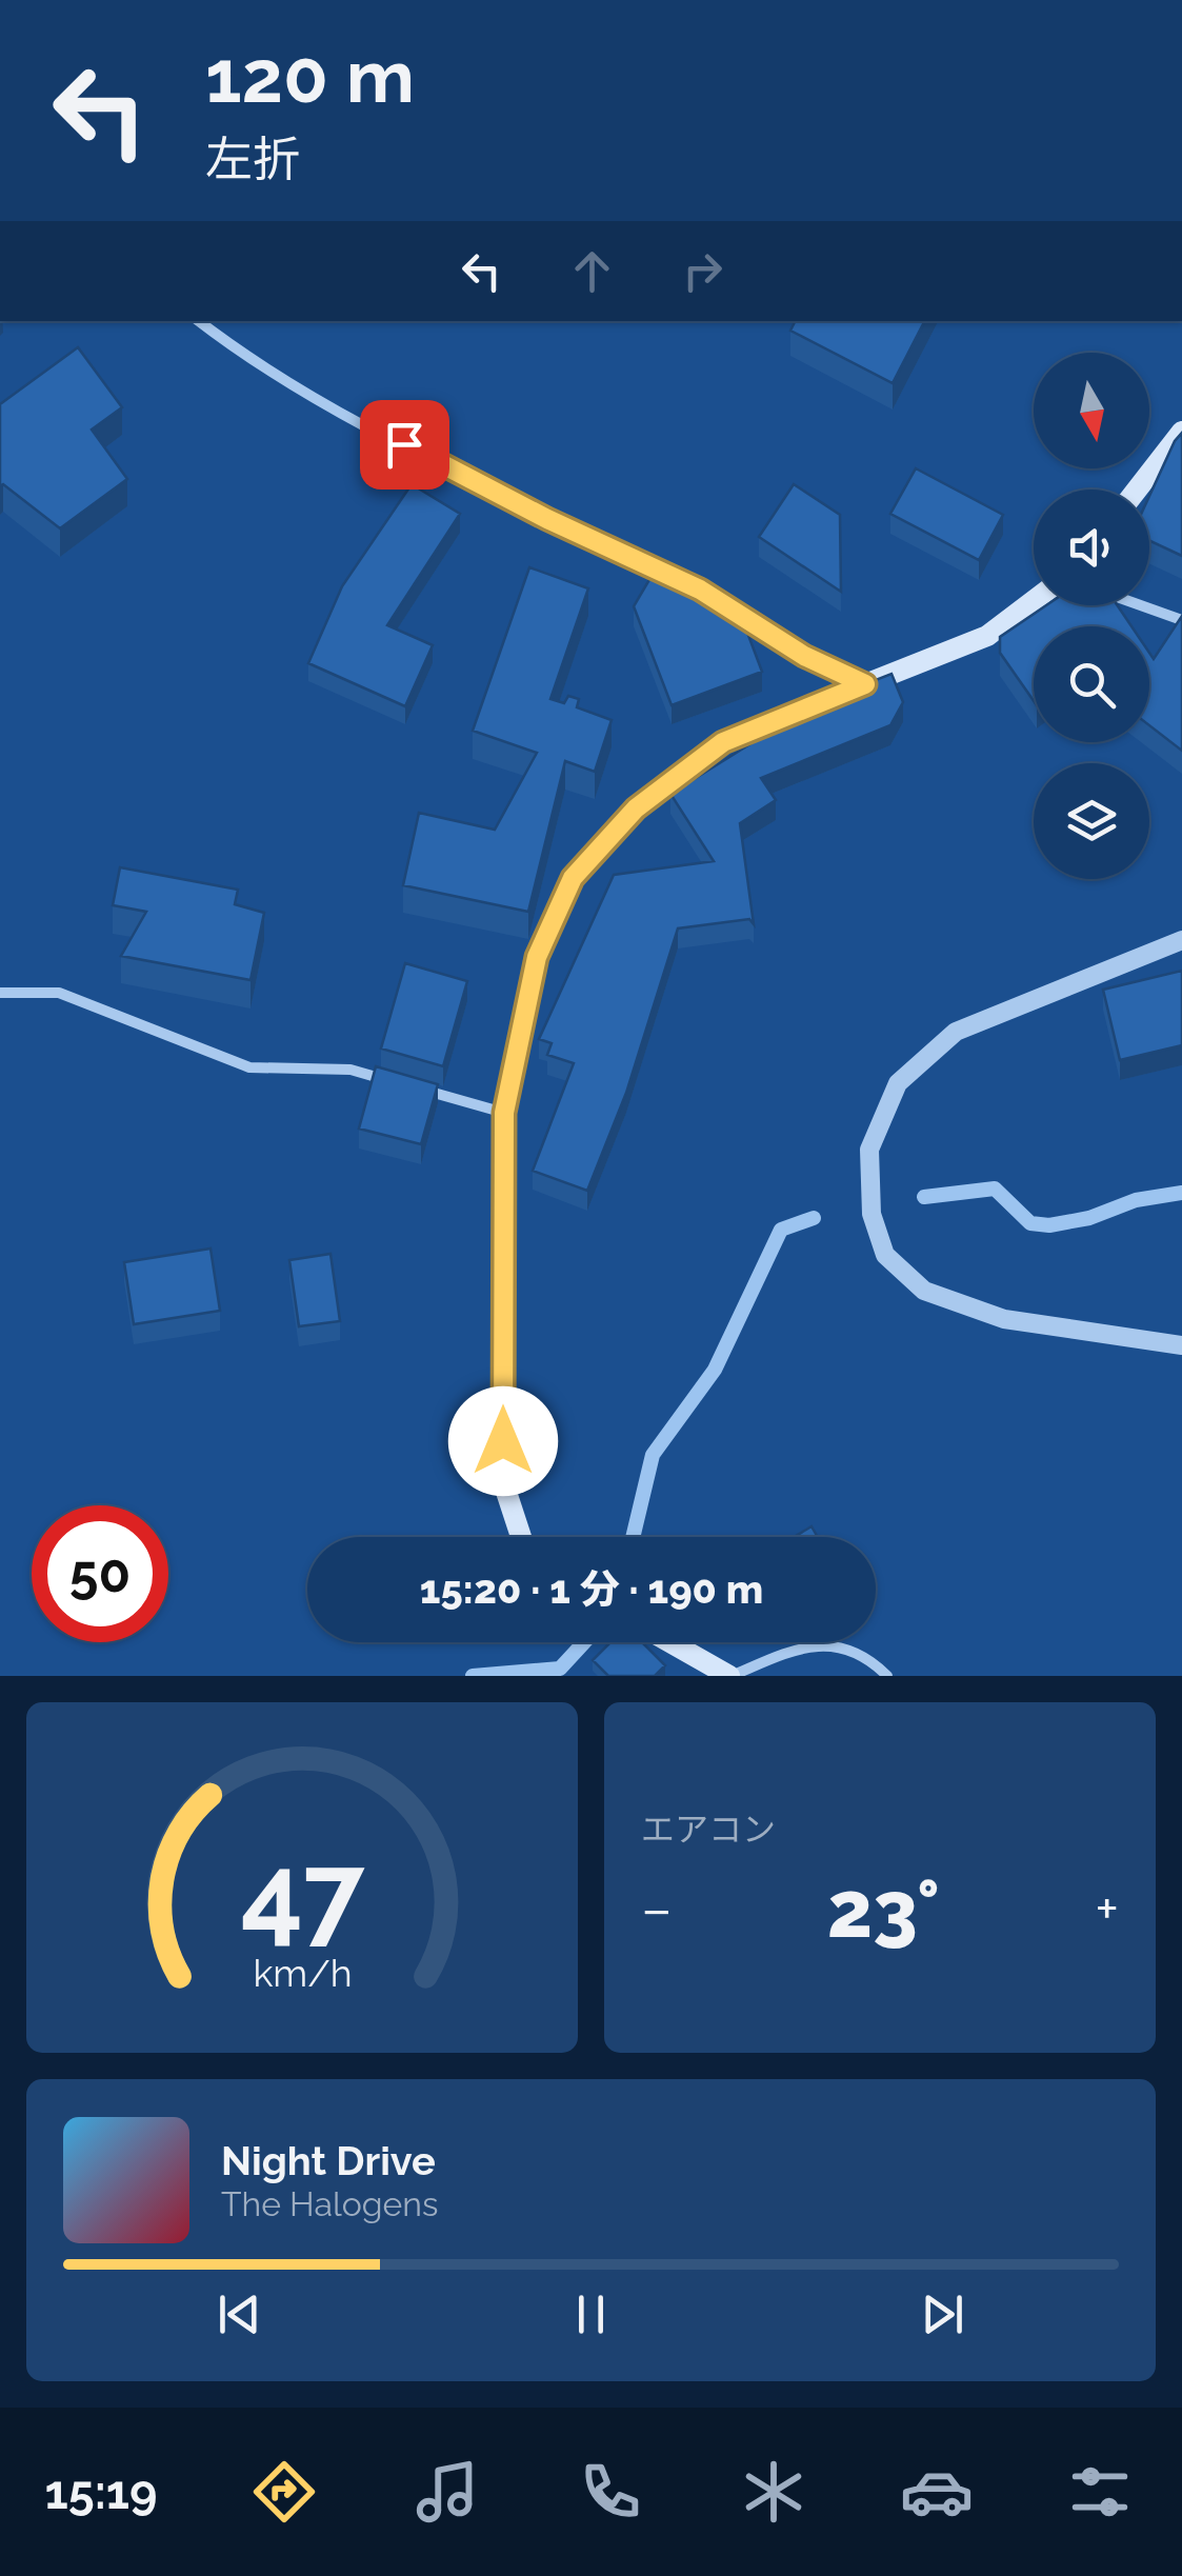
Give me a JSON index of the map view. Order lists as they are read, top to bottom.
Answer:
{
  "north": "bottom",
  "page": {
    "turn": ["120 m", "左折"],
    "limit": "50",
    "trip": "15:20 · 1 分 · 190 m",
    "tile": "エアコン",
    "heat": ["−", "23°", "+"],
    "song": ["Night Drive", "The Halogens"],
    "tabs": "15:19",
    "gauge": ["47", "km/h"]
  }
}
